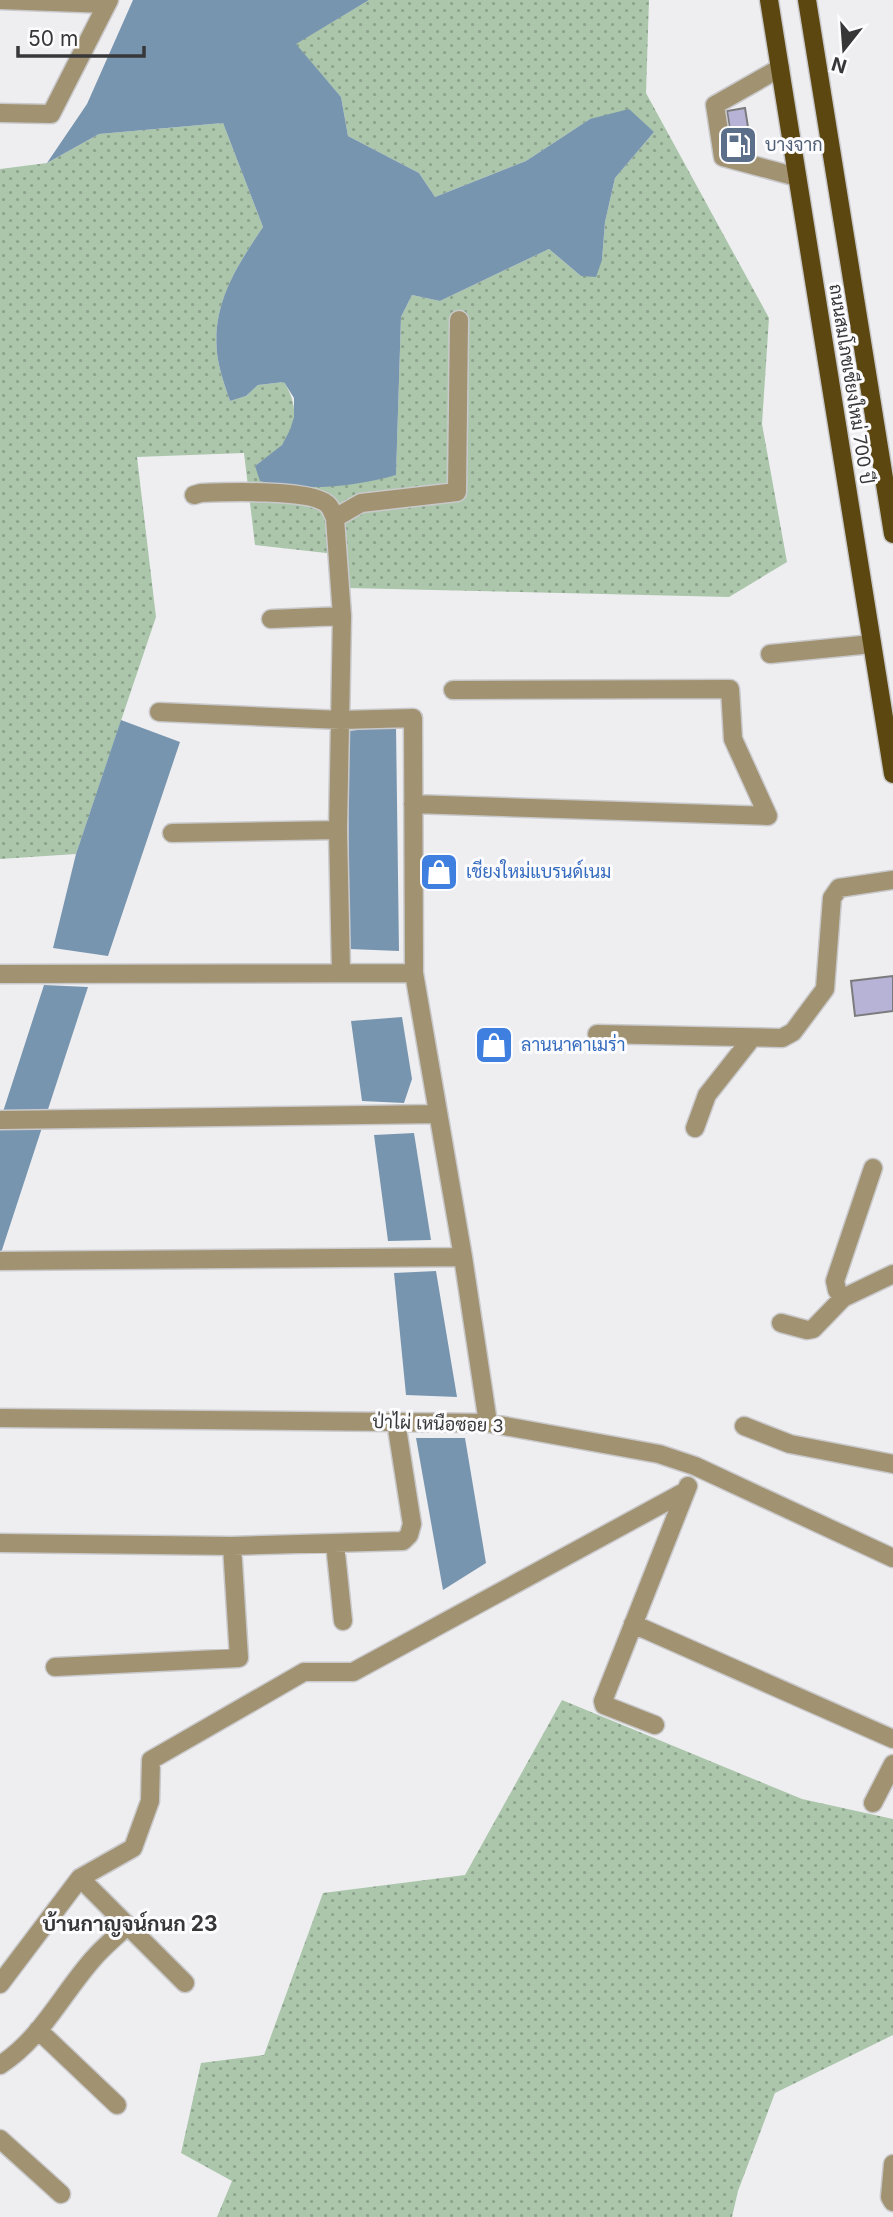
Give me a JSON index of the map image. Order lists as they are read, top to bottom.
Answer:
{
  "streets": {
    "main road": ["ถนนสมโภชเชียงใหม่ 700 ปี"],
    "street": ["ป่าไผ่ เหนือซอย 3"]
  },
  "districts": ["บ้านกาญจน์กนก 23"],
  "places": {
    "fuel station": ["บางจาก"],
    "shop": ["เชียงใหม่แบรนด์เนม", "ลานนาคาเมร่า"]
  },
  "scale_bar": "50 m",
  "north": "bottom"
}
